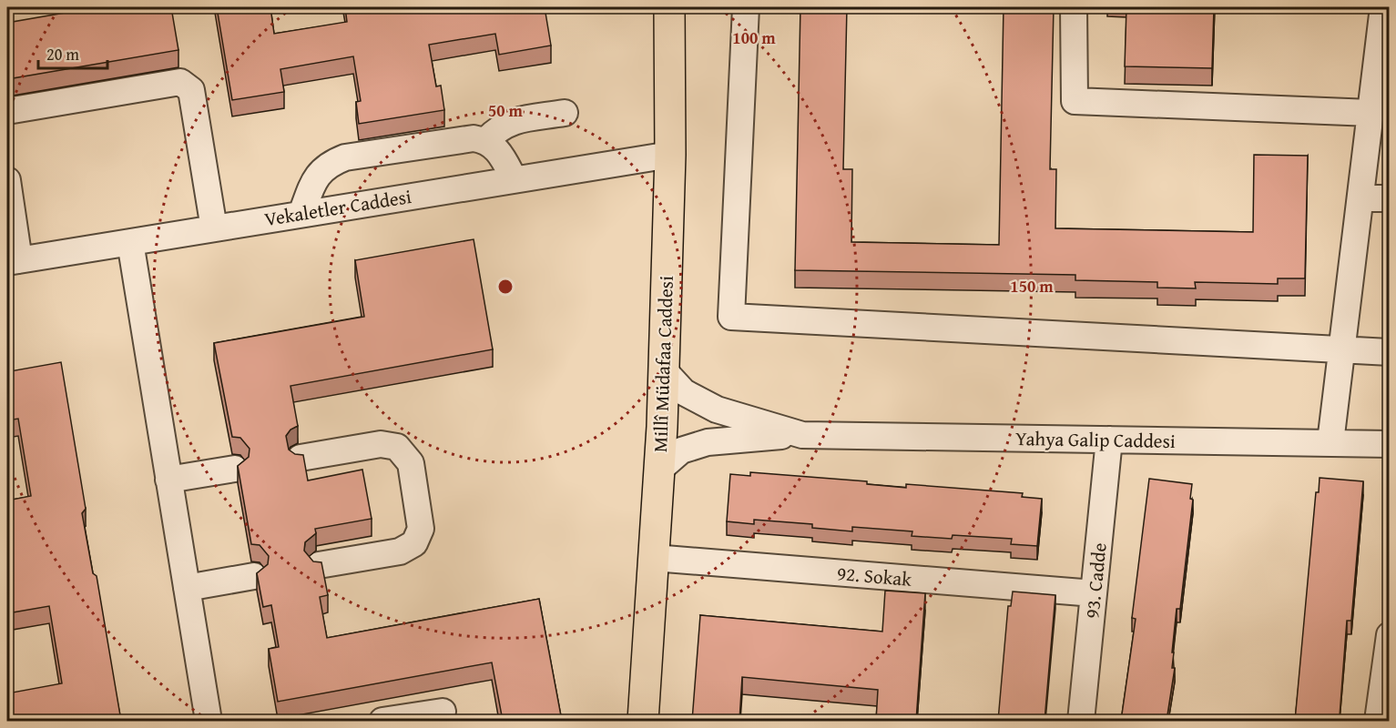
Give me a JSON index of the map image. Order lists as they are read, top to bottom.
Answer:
{
  "streets": {
    "main road": ["Millî Müdafaa Caddesi"],
    "street": [
      "Vekaletler Caddesi",
      "Yahya Galip Caddesi",
      "92. Sokak",
      "93. Cadde"
    ]
  },
  "crossings": [
    ["Vekaletler Caddesi", "Millî Müdafaa Caddesi"],
    ["Millî Müdafaa Caddesi", "Yahya Galip Caddesi"],
    ["Millî Müdafaa Caddesi", "92. Sokak"],
    ["Yahya Galip Caddesi", "93. Cadde"],
    ["92. Sokak", "93. Cadde"]
  ],
  "scale_bar": "20 m",
  "rings": ["100 m", "50 m", "150 m"]
}
